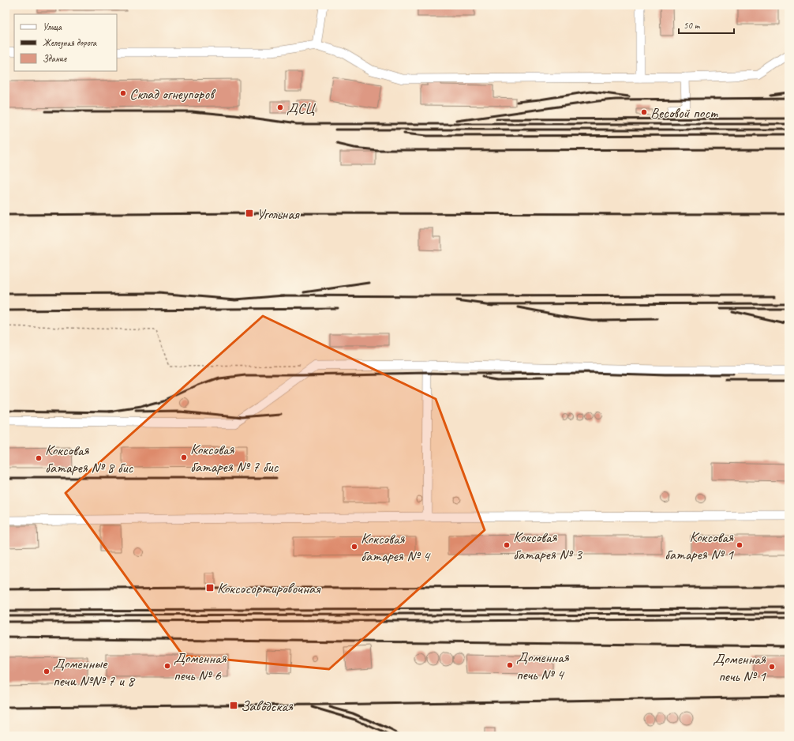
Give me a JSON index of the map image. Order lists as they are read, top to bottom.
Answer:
{
  "places": {
    "other": [
      "Склад огнеупоров",
      "ДСЦ",
      "Весовой пост",
      "Коксовая батарея № 7 бис",
      "Коксовая батарея № 8 бис",
      "Коксовая батарея № 3",
      "Коксовая батарея № 1",
      "Коксовая батарея № 4",
      "Доменная печь № 4",
      "Доменная печь № 6",
      "Доменная печь № 1",
      "Доменные печи №№ 7 и 8"
    ],
    "transit": ["Угольная", "Коксосортировочная", "Заводская"]
  },
  "legend": ["Улица", "Железная дорога", "Здание"],
  "scale_bar": "50 m"
}
